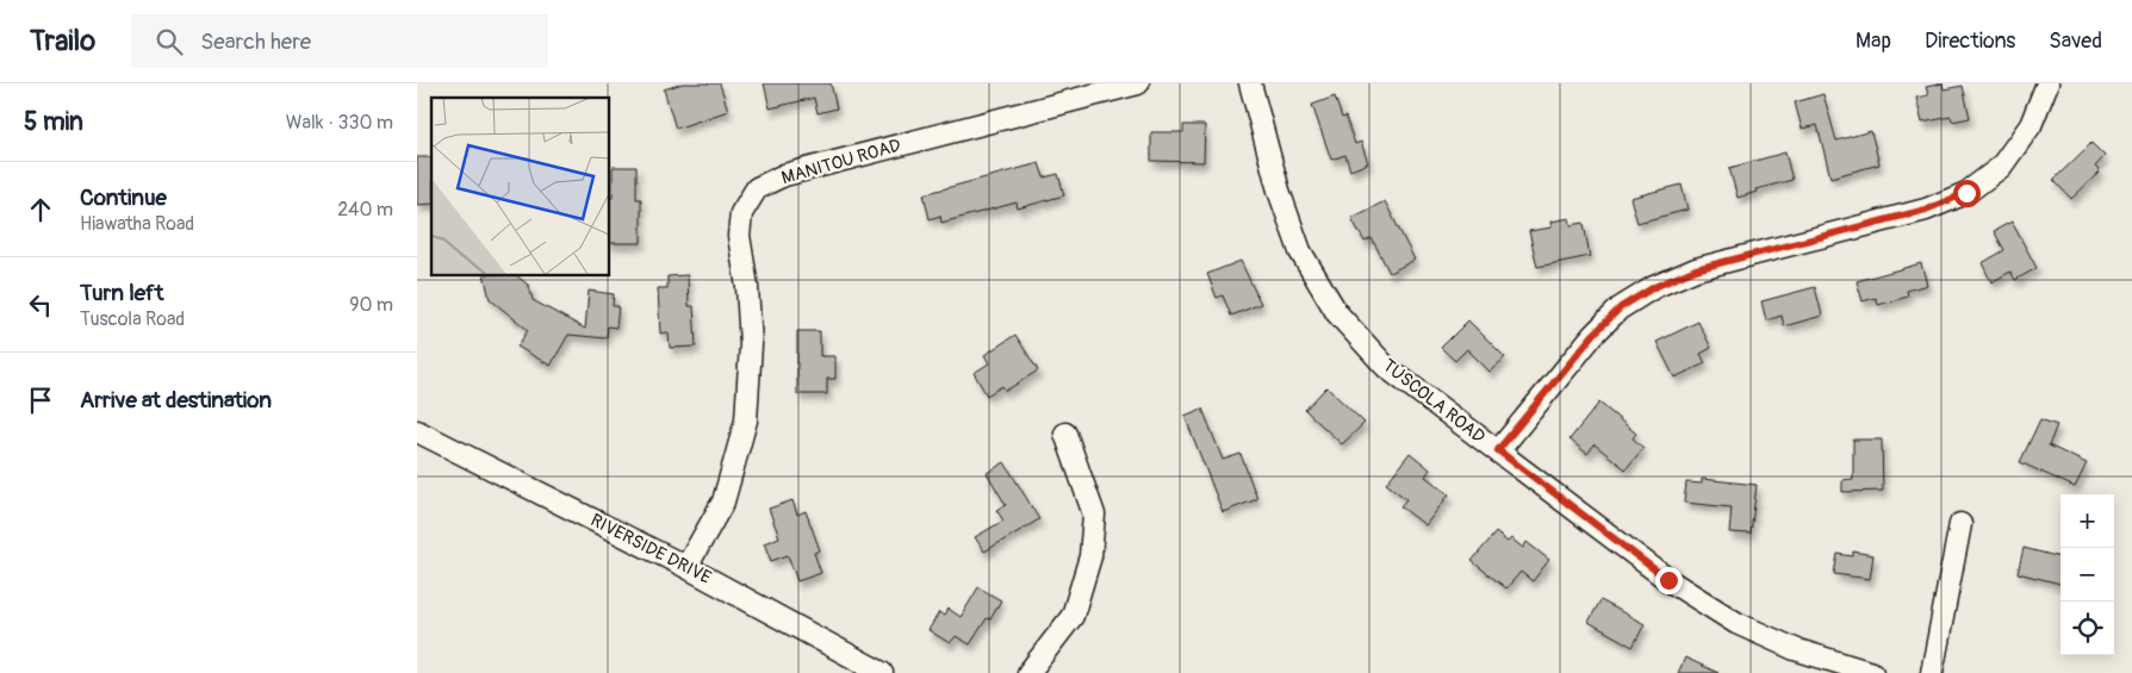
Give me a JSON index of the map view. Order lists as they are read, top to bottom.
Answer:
{
  "streets": {
    "street": ["MANITOU ROAD", "TUSCOLA ROAD", "RIVERSIDE DRIVE"]
  },
  "crossings": [
    ["MANITOU ROAD", "RIVERSIDE DRIVE"]
  ],
  "page": {
    "header": "Trailo",
    "search": "Search here",
    "nav": ["Map", "Directions", "Saved"],
    "heading": ["5 min", "Walk · 330 m"],
    "list": [
      ["Continue", "Hiawatha Road", "240 m"],
      ["Turn left", "Tuscola Road", "90 m"],
      "Arrive at destination"
    ],
    "map_buttons": ["+", "−"]
  }
}
